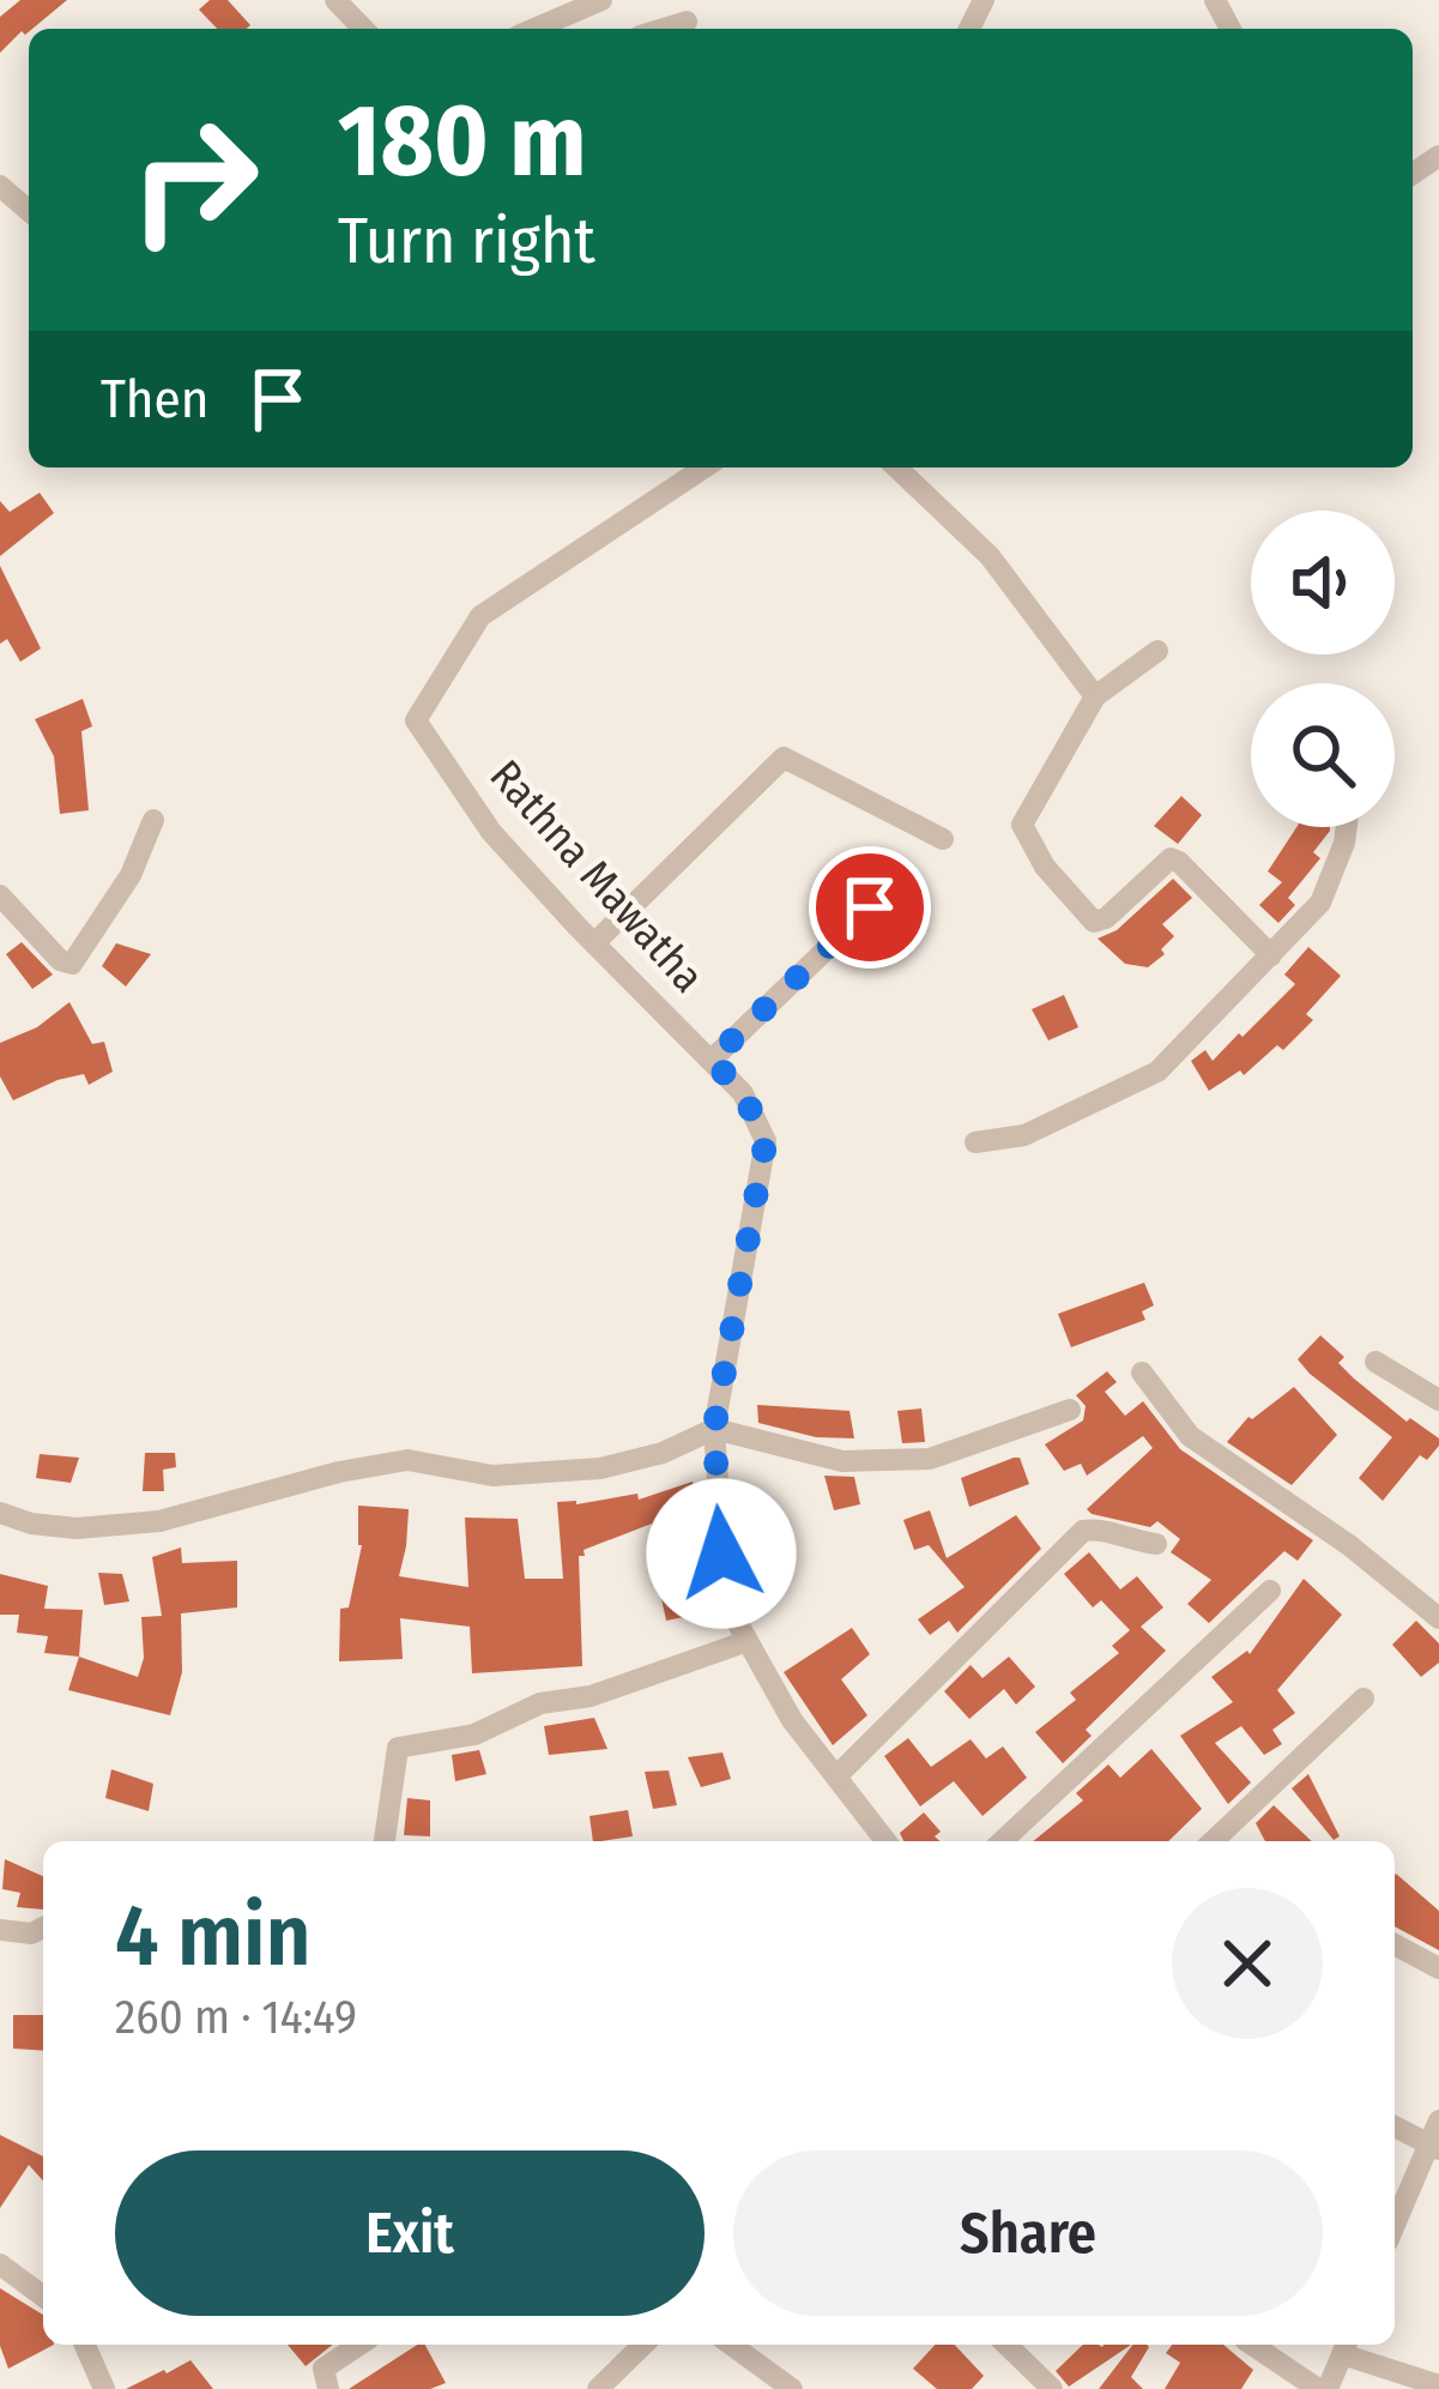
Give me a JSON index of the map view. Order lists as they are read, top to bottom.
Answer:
{
  "streets": {
    "street": ["Rathna Mawatha"]
  },
  "page": {
    "turn": ["180 m", "Turn right"],
    "then": "Then",
    "heading": ["4 min", "260 m · 14:49"],
    "buttons": ["Exit", "Share"]
  }
}
